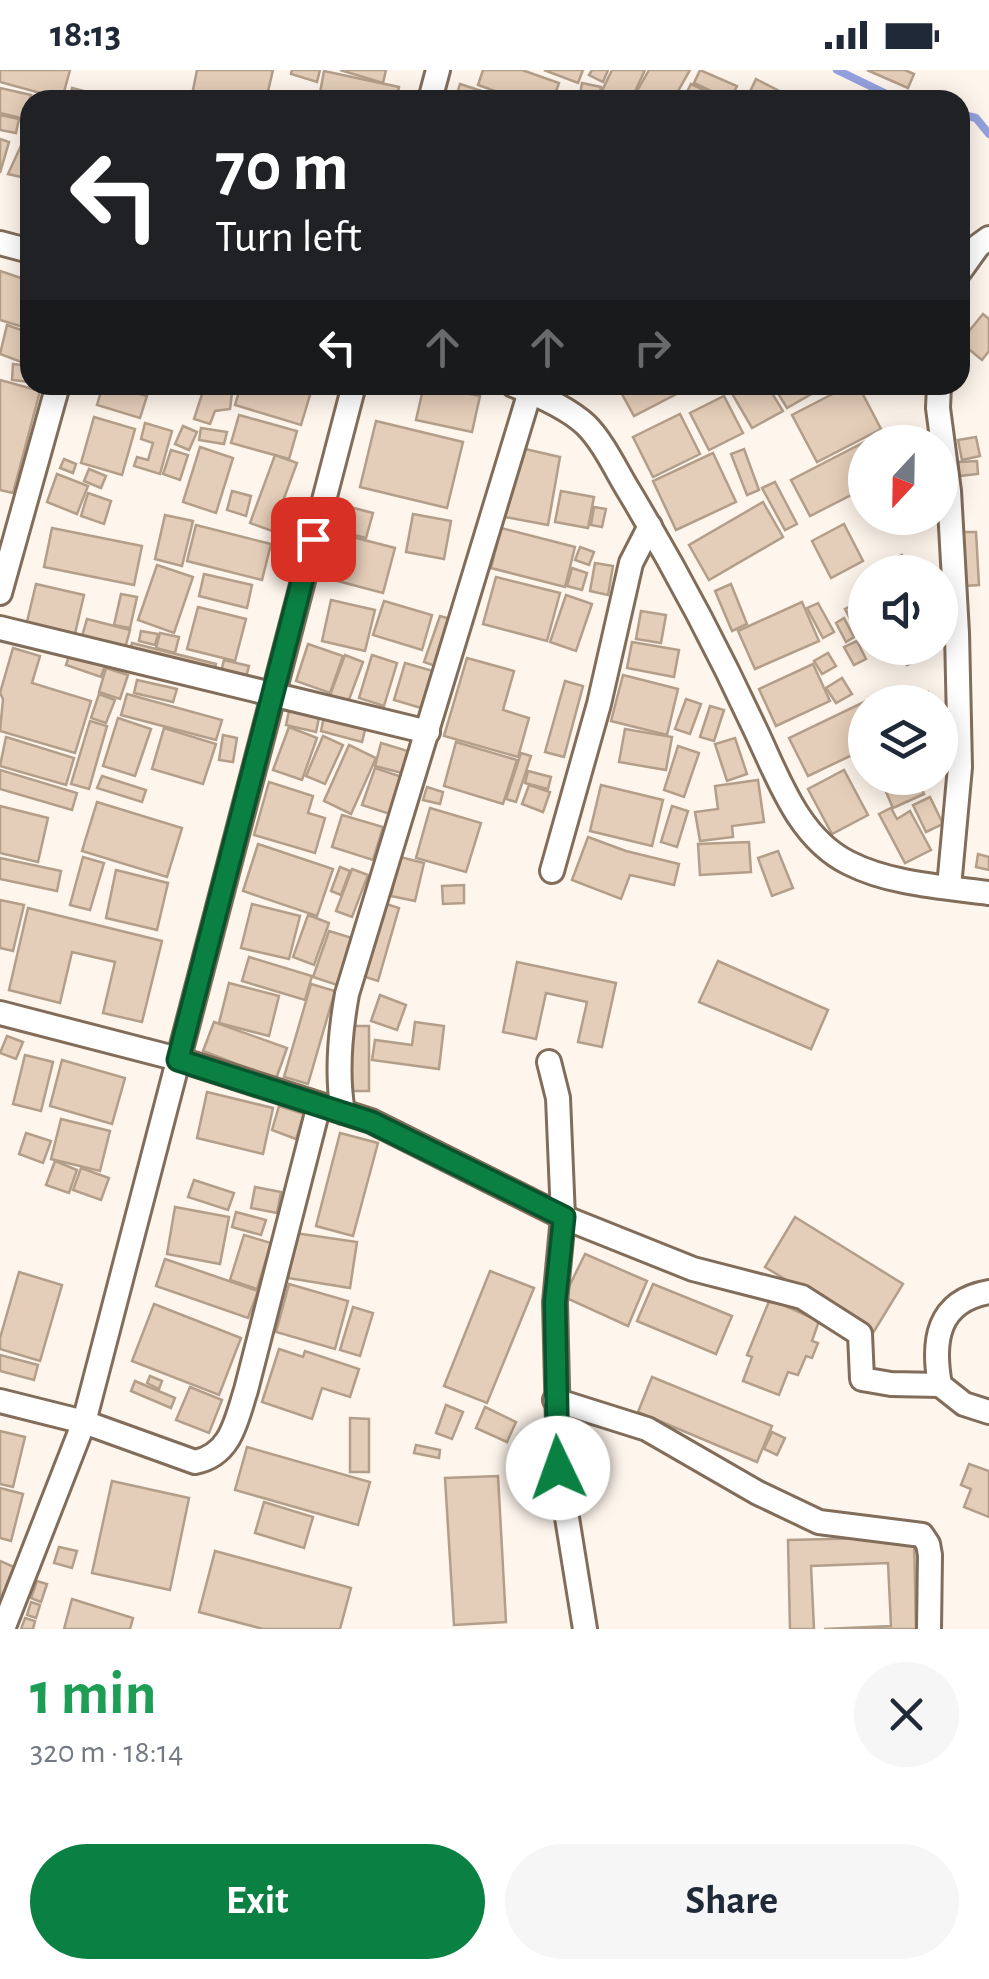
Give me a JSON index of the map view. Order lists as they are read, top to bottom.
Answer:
{
  "north": "bottom",
  "page": {
    "status": "18:13",
    "turn": ["70 m", "Turn left"],
    "heading": ["1 min", "320 m · 18:14"],
    "buttons": ["Exit", "Share"]
  }
}
